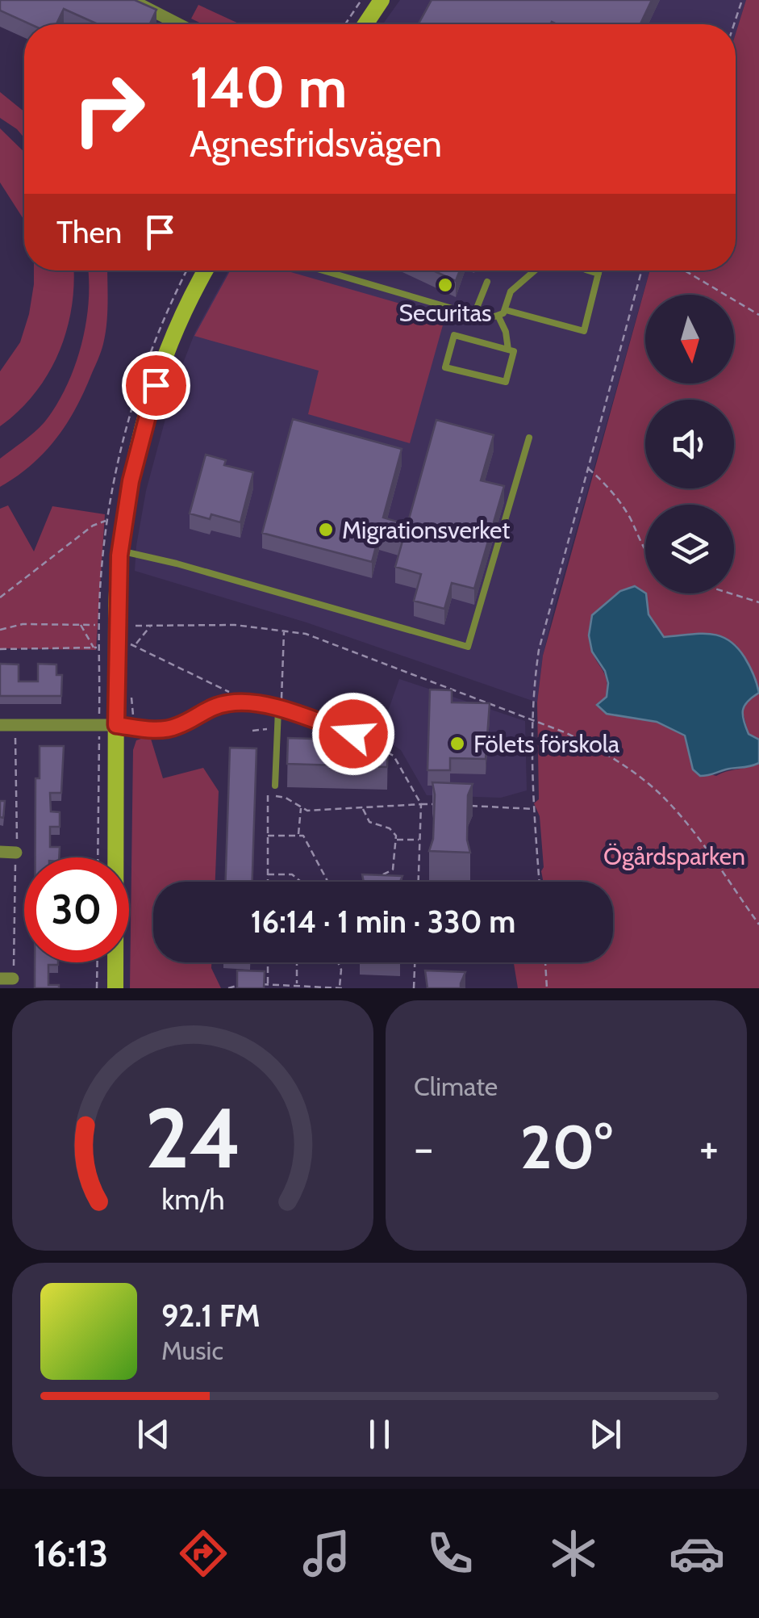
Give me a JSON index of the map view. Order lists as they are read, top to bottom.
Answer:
{
  "parks": ["Ögårdsparken"],
  "places": ["Securitas", "Migrationsverket", "Fölets förskola"],
  "north": "bottom",
  "page": {
    "turn": ["140 m", "Agnesfridsvägen"],
    "then": "Then",
    "limit": "30",
    "trip": "16:14 · 1 min · 330 m",
    "tile": "Climate",
    "heat": ["−", "20°", "+"],
    "song": ["92.1 FM", "Music"],
    "tabs": "16:13",
    "gauge": ["24", "km/h"]
  }
}
